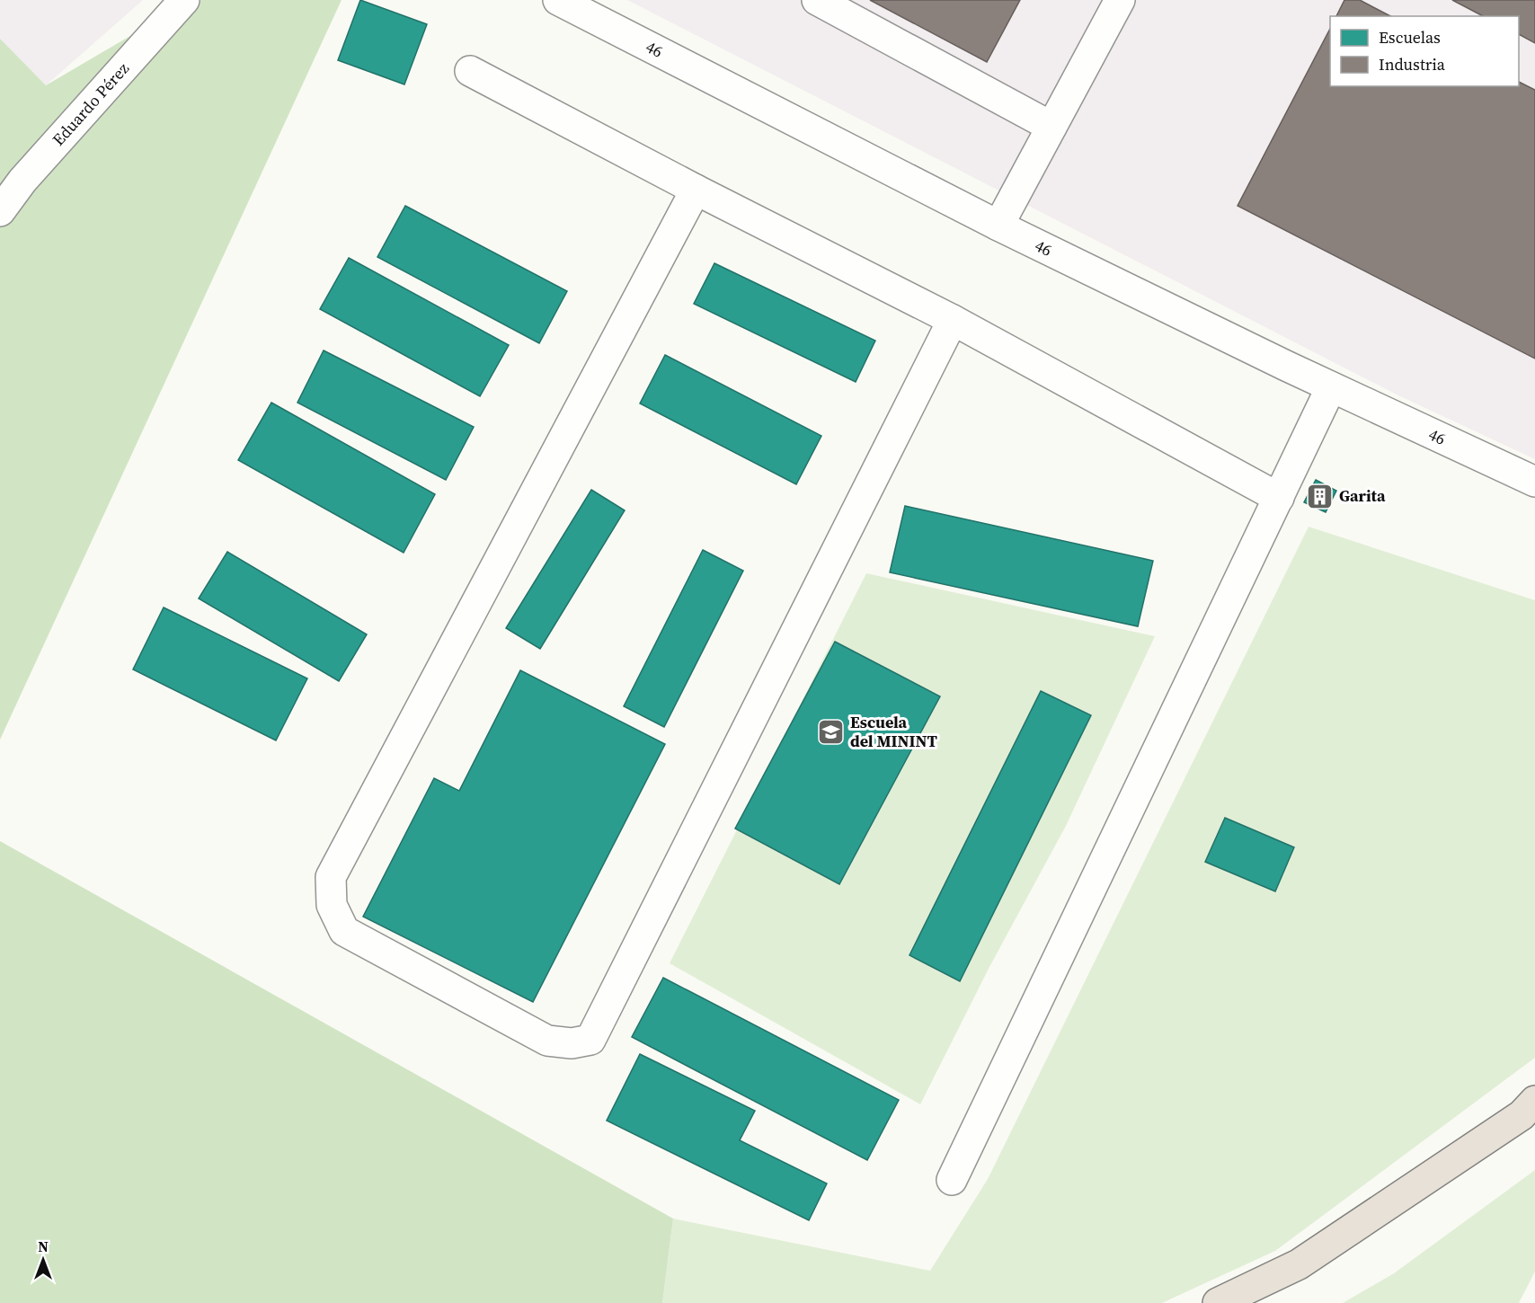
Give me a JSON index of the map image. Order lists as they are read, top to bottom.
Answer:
{
  "streets": {
    "street": ["46", "Eduardo Pérez"]
  },
  "places": {
    "building": ["Garita"],
    "school or university": ["Escuela del MININT"]
  },
  "legend": ["Escuelas", "Industria"],
  "north": "top"
}
